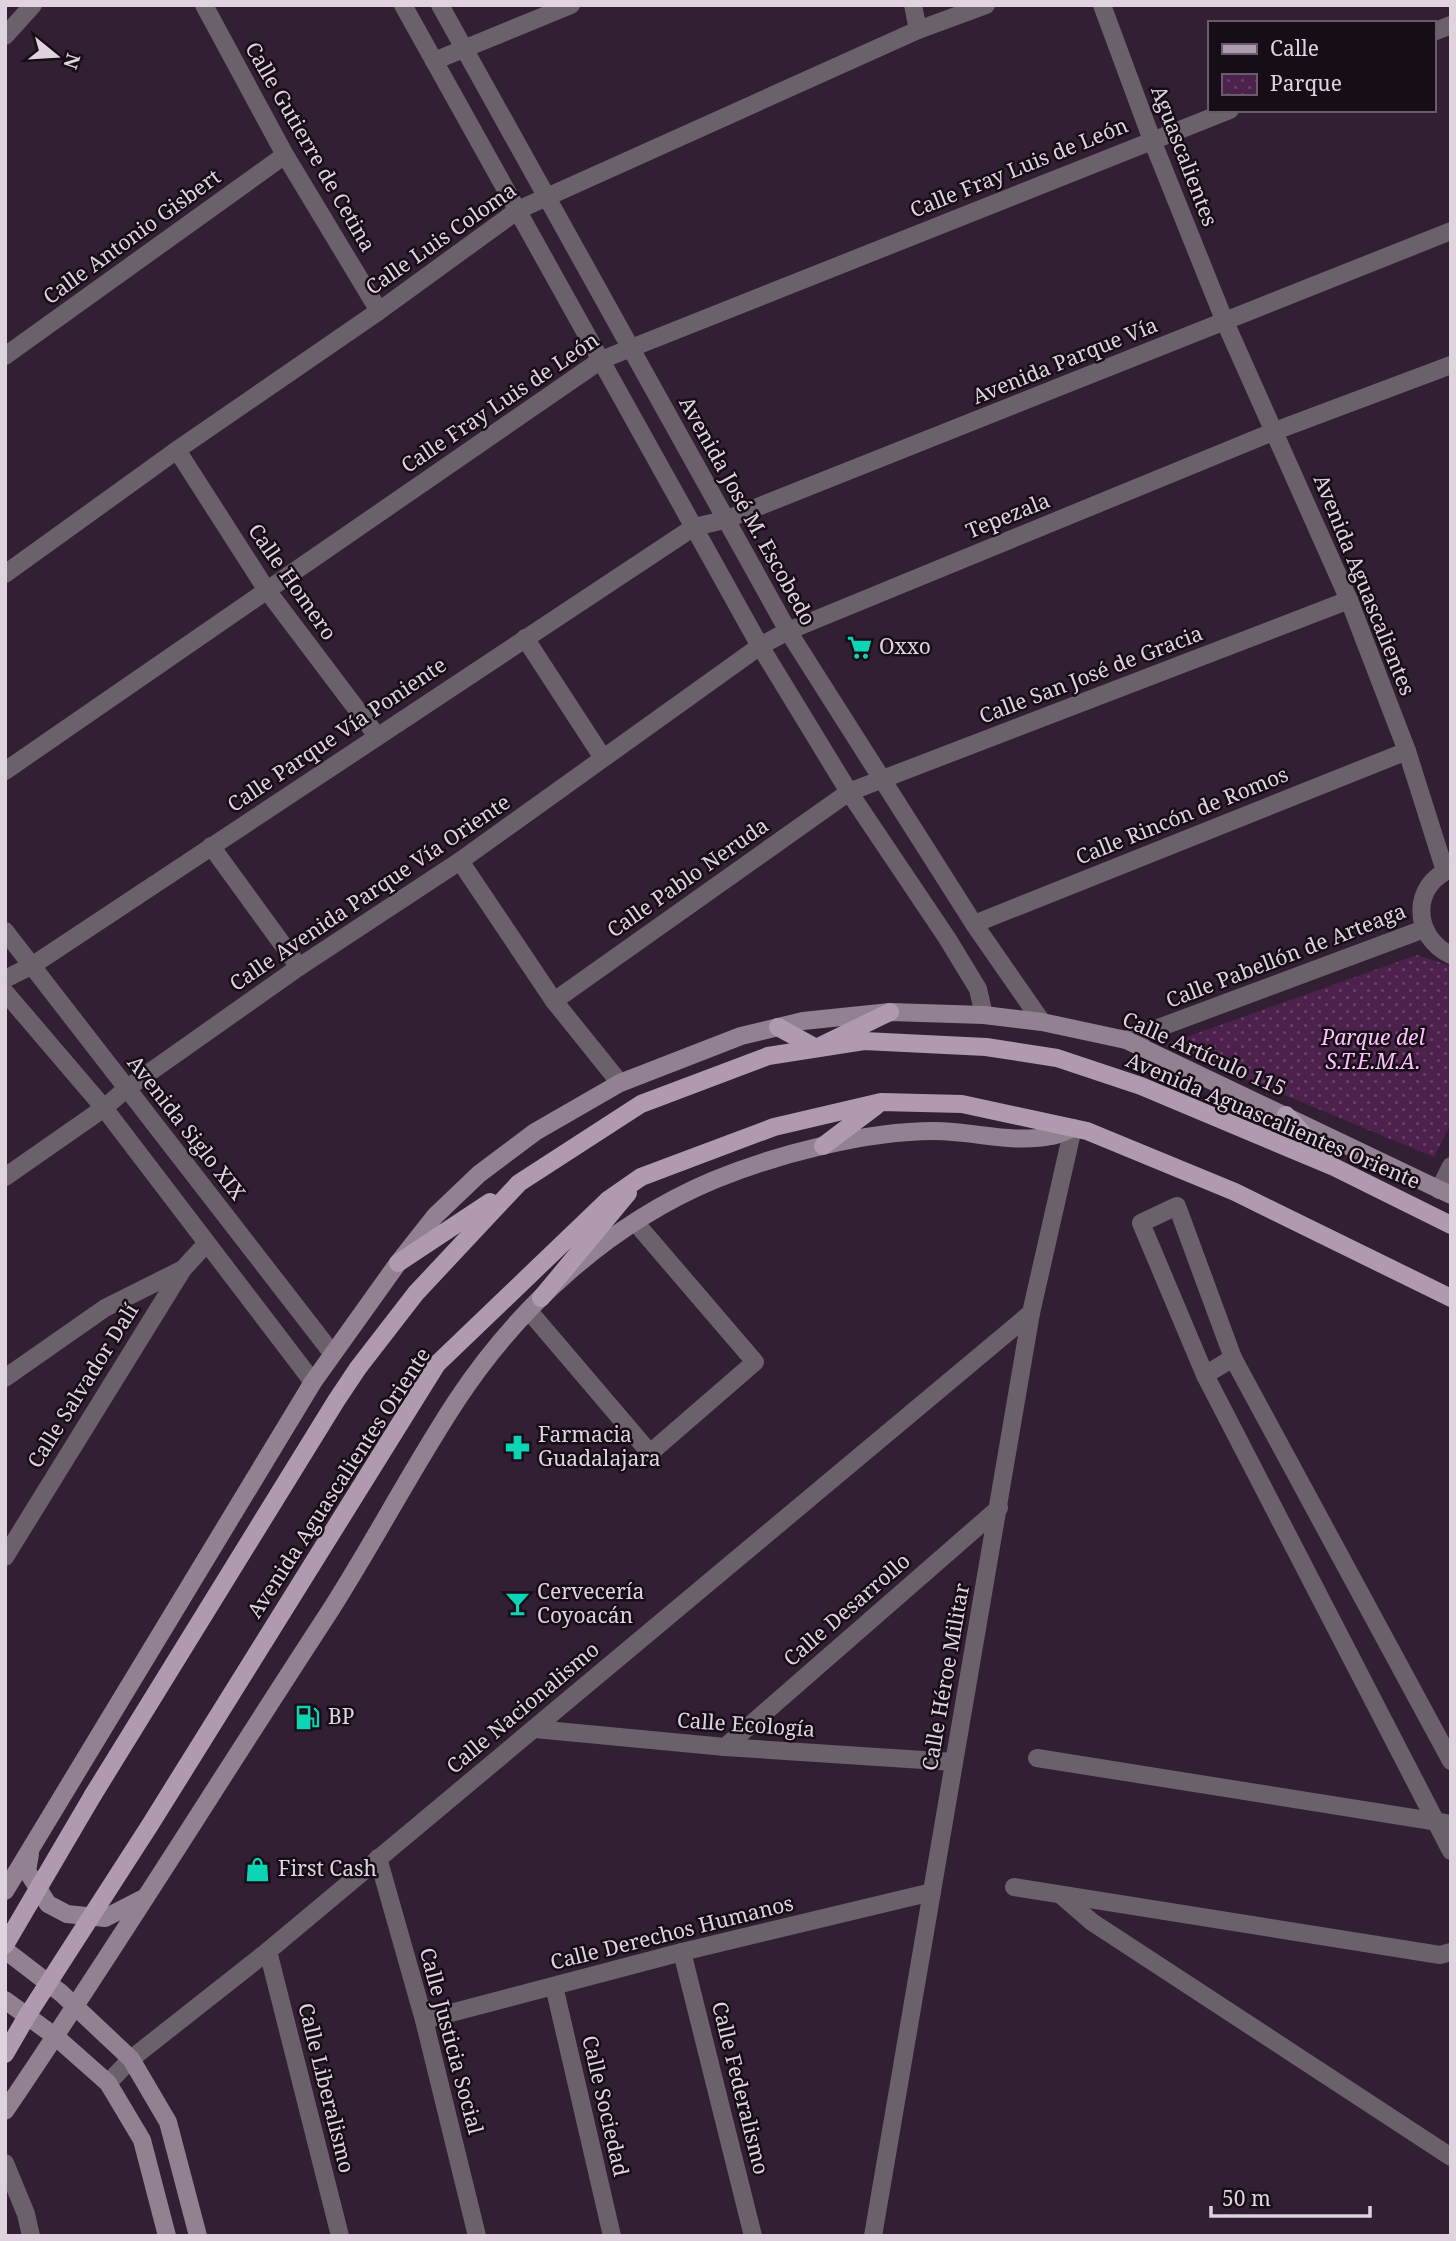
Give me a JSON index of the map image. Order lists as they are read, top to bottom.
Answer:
{
  "streets": {
    "main road": ["Avenida Aguascalientes Oriente"],
    "street": [
      "Calle Gutierre de Cetina",
      "Aguascalientes",
      "Calle Fray Luis de León",
      "Calle Antonio Gisbert",
      "Calle Luis Coloma",
      "Avenida Parque Vía",
      "Avenida José M. Escobedo",
      "Tepezala",
      "Calle Homero",
      "Avenida Aguascalientes",
      "Calle San José de Gracia",
      "Calle Parque Vía Poniente",
      "Calle Rincón de Romos",
      "Calle Pablo Neruda",
      "Calle Avenida Parque Vía Oriente",
      "Calle Pabellón de Arteaga",
      "Calle Artículo 115",
      "Avenida Siglo XIX",
      "Calle Salvador Dalí",
      "Calle Desarrollo",
      "Calle Héroe Militar",
      "Calle Nacionalismo",
      "Calle Ecología",
      "Calle Derechos Humanos",
      "Calle Justicia Social",
      "Calle Liberalismo",
      "Calle Federalismo",
      "Calle Sociedad"
    ]
  },
  "crossings": [
    ["Calle Gutierre de Cetina", "Calle Antonio Gisbert"],
    ["Calle Gutierre de Cetina", "Calle Luis Coloma"],
    ["Aguascalientes", "Calle Fray Luis de León"],
    ["Aguascalientes", "Avenida Parque Vía"],
    ["Aguascalientes", "Avenida Aguascalientes"],
    ["Calle Fray Luis de León", "Avenida José M. Escobedo"],
    ["Calle Fray Luis de León", "Calle Homero"],
    ["Calle Luis Coloma", "Avenida José M. Escobedo"],
    ["Calle Luis Coloma", "Calle Homero"],
    ["Avenida Parque Vía", "Avenida José M. Escobedo"],
    ["Avenida Parque Vía", "Avenida Aguascalientes"],
    ["Avenida Parque Vía", "Calle Parque Vía Poniente"],
    ["Avenida José M. Escobedo", "Tepezala"],
    ["Avenida José M. Escobedo", "Calle San José de Gracia"],
    ["Avenida José M. Escobedo", "Calle Rincón de Romos"],
    ["Avenida José M. Escobedo", "Calle Artículo 115"],
    ["Tepezala", "Avenida Aguascalientes"],
    ["Tepezala", "Calle Avenida Parque Vía Oriente"],
    ["Calle Homero", "Calle Parque Vía Poniente"],
    ["Avenida Aguascalientes", "Calle San José de Gracia"],
    ["Avenida Aguascalientes", "Calle Rincón de Romos"],
    ["Calle San José de Gracia", "Calle Pablo Neruda"],
    ["Calle Parque Vía Poniente", "Avenida Siglo XIX"],
    ["Calle Avenida Parque Vía Oriente", "Avenida Siglo XIX"],
    ["Calle Pabellón de Arteaga", "Calle Artículo 115"],
    ["Calle Artículo 115", "Avenida Siglo XIX"],
    ["Avenida Aguascalientes Oriente", "Calle Héroe Militar"],
    ["Calle Desarrollo", "Calle Héroe Militar"],
    ["Calle Desarrollo", "Calle Ecología"],
    ["Calle Héroe Militar", "Calle Nacionalismo"],
    ["Calle Héroe Militar", "Calle Ecología"],
    ["Calle Héroe Militar", "Calle Derechos Humanos"],
    ["Calle Nacionalismo", "Calle Ecología"],
    ["Calle Nacionalismo", "Calle Justicia Social"],
    ["Calle Nacionalismo", "Calle Liberalismo"],
    ["Calle Derechos Humanos", "Calle Justicia Social"],
    ["Calle Derechos Humanos", "Calle Federalismo"],
    ["Calle Derechos Humanos", "Calle Sociedad"]
  ],
  "parks": ["Parque del S.T.E.M.A."],
  "places": {
    "supermarket": ["Oxxo"],
    "pharmacy": ["Farmacia Guadalajara"],
    "bar": ["Cervecería Coyoacán"],
    "fuel station": ["BP"],
    "shop": ["First Cash"]
  },
  "legend": ["Calle", "Parque"],
  "scale_bar": "50 m",
  "north": "right"
}
